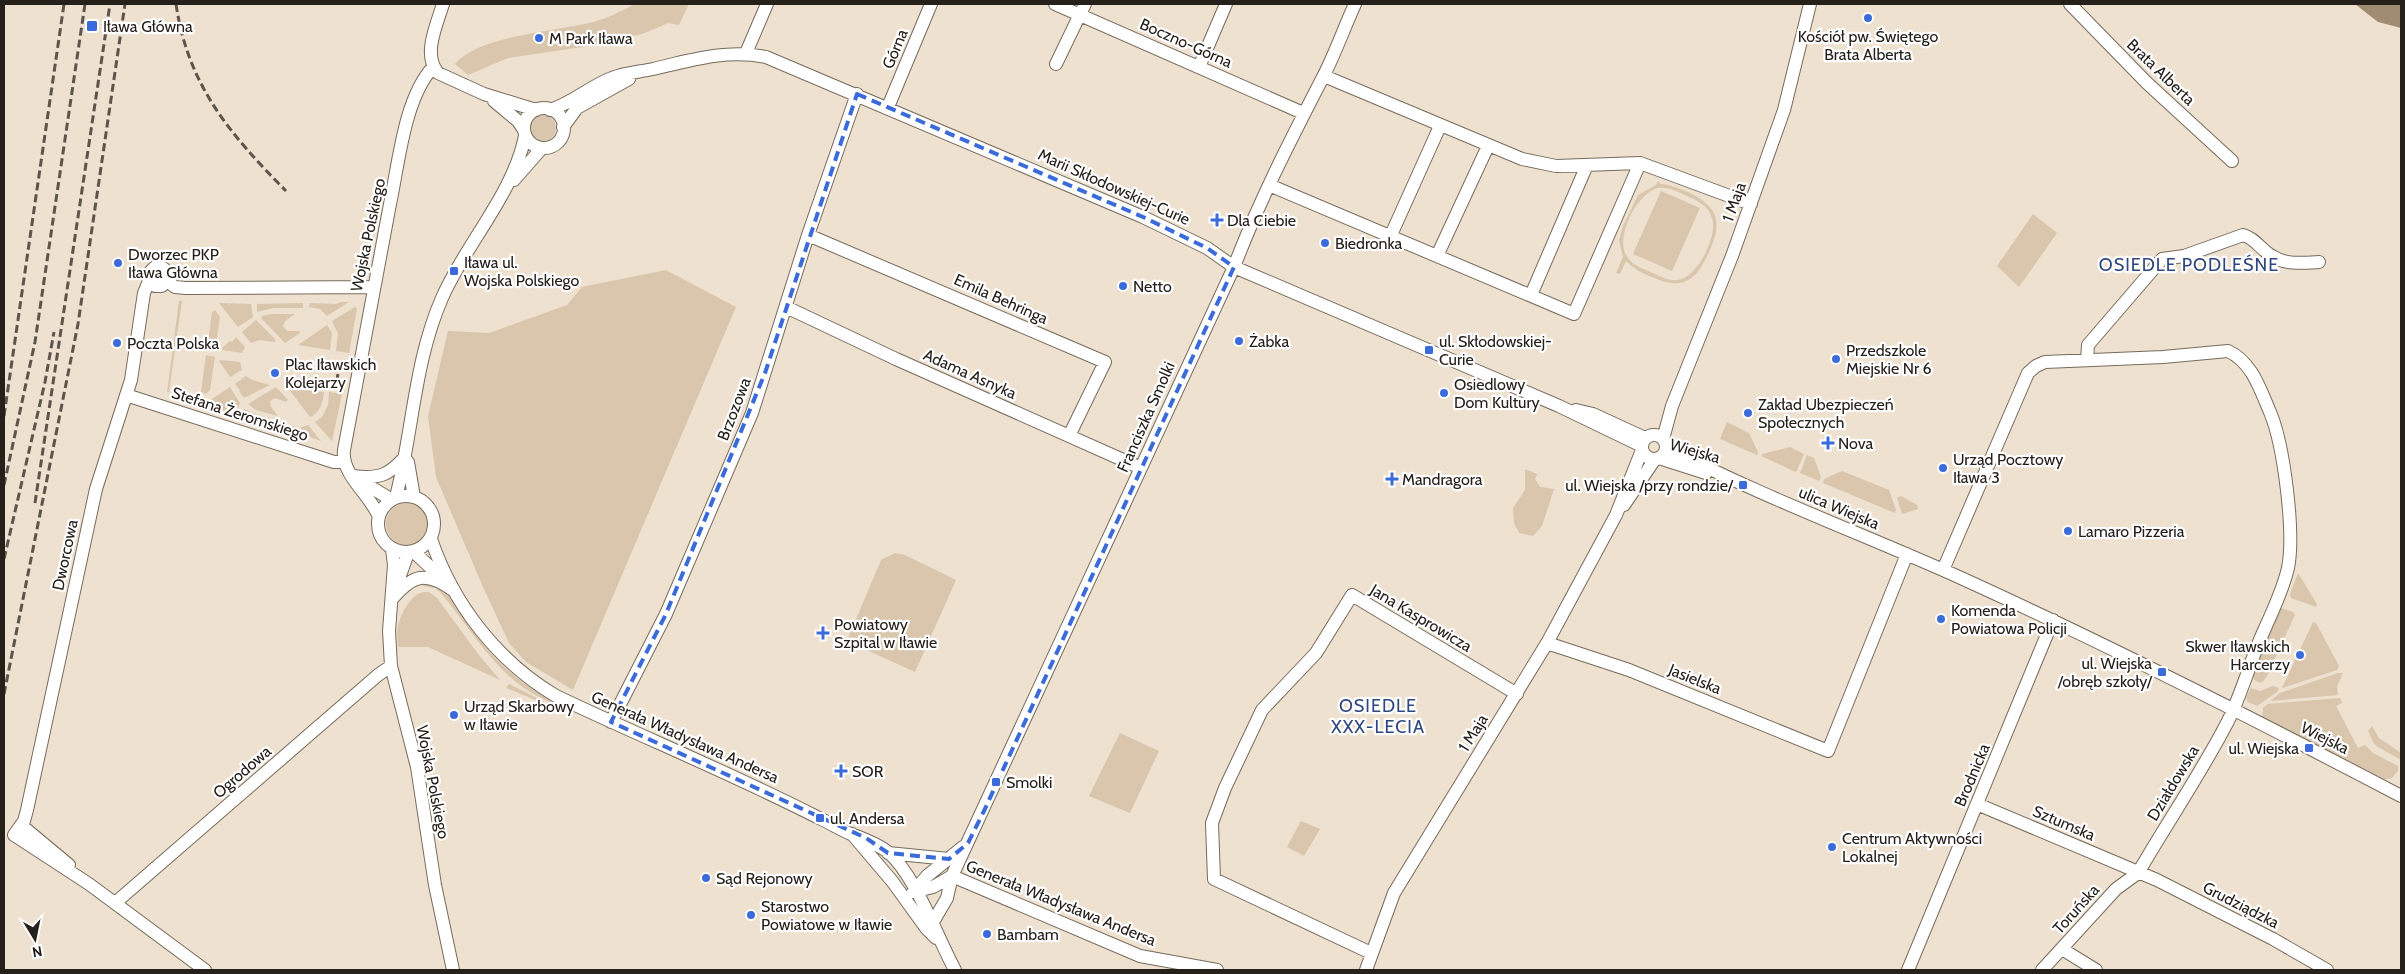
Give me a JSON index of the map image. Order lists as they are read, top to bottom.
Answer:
{
  "streets": {
    "street": [
      "Boczno-Górna",
      "Górna",
      "Brata Alberta",
      "Marii Skłodowskiej-Curie",
      "1 Maja",
      "Wojska Polskiego",
      "Emila Behringa",
      "Adama Asnyka",
      "Brzozowa",
      "Stefana Żeromskiego",
      "Franciszka Smolki",
      "Wiejska",
      "ulica Wiejska",
      "Dworcowa",
      "Jana Kasprowicza",
      "Jasielska",
      "Generała Władysława Andersa",
      "Ogrodowa",
      "Brodnicka",
      "Działdowska",
      "Sztumska",
      "Grudziądzka",
      "Toruńska"
    ]
  },
  "crossings": [
    ["Boczno-Górna", "Franciszka Smolki"],
    ["Górna", "Marii Skłodowskiej-Curie"],
    ["Marii Skłodowskiej-Curie", "1 Maja"],
    ["Marii Skłodowskiej-Curie", "Brzozowa"],
    ["Marii Skłodowskiej-Curie", "Franciszka Smolki"],
    ["1 Maja", "Wiejska"],
    ["1 Maja", "Jana Kasprowicza"],
    ["1 Maja", "Jasielska"],
    ["Wojska Polskiego", "Stefana Żeromskiego"],
    ["Wojska Polskiego", "Dworcowa"],
    ["Wojska Polskiego", "Generała Władysława Andersa"],
    ["Wojska Polskiego", "Ogrodowa"],
    ["Emila Behringa", "Adama Asnyka"],
    ["Emila Behringa", "Brzozowa"],
    ["Adama Asnyka", "Brzozowa"],
    ["Adama Asnyka", "Franciszka Smolki"],
    ["Brzozowa", "Generała Władysława Andersa"],
    ["Stefana Żeromskiego", "Dworcowa"],
    ["Franciszka Smolki", "Generała Władysława Andersa"],
    ["Wiejska", "ulica Wiejska"],
    ["Wiejska", "Brodnicka"],
    ["Wiejska", "Działdowska"],
    ["ulica Wiejska", "Jasielska"],
    ["ulica Wiejska", "Działdowska"],
    ["Dworcowa", "Ogrodowa"],
    ["Brodnicka", "Sztumska"],
    ["Działdowska", "Sztumska"],
    ["Działdowska", "Grudziądzka"],
    ["Działdowska", "Toruńska"],
    ["Sztumska", "Grudziądzka"],
    ["Sztumska", "Toruńska"],
    ["Grudziądzka", "Toruńska"]
  ],
  "districts": ["OSIEDLE PODLEŚNE", "OSIEDLE XXX-LECIA"],
  "places": {
    "other": [
      "Kościół pw. Świętego Brata Alberta",
      "M Park Iława",
      "Biedronka",
      "Dworzec PKP Iława Główna",
      "Netto",
      "Żabka",
      "Poczta Polska",
      "Przedszkole Miejskie Nr 6",
      "Plac Iławskich Kolejarzy",
      "Osiedlowy Dom Kultury",
      "Zakład Ubezpieczeń Społecznych",
      "Urząd Pocztowy Iława 3",
      "Lamaro Pizzeria",
      "Komenda Powiatowa Policji",
      "Skwer Iławskich Harcerzy",
      "Urząd Skarbowy w Iławie",
      "Centrum Aktywności Lokalnej",
      "Sąd Rejonowy",
      "Starostwo Powiatowe w Iławie",
      "Bambam"
    ],
    "transit": [
      "Iława Główna",
      "Iława ul. Wojska Polskiego",
      "ul. Skłodowskiej- Curie",
      "ul. Wiejska /przy rondzie/",
      "ul. Wiejska /obręb szkoły/",
      "ul. Wiejska",
      "Smolki",
      "ul. Andersa"
    ],
    "health": [
      "Dla Ciebie",
      "Nova",
      "Mandragora",
      "Powiatowy Szpital w Iławie",
      "SOR"
    ]
  },
  "north": "bottom"
}
